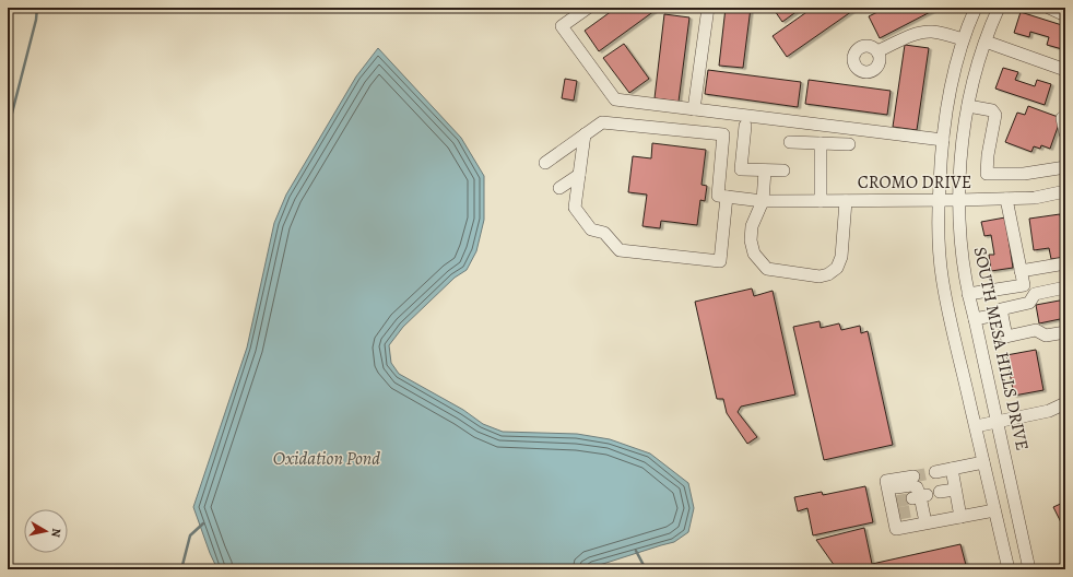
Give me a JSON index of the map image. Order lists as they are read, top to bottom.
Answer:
{
  "streets": {
    "street": ["CROMO DRIVE", "SOUTH MESA HILLS DRIVE"]
  },
  "crossings": [
    ["CROMO DRIVE", "SOUTH MESA HILLS DRIVE"]
  ],
  "water": ["Oxidation Pond"],
  "north": "right"
}
